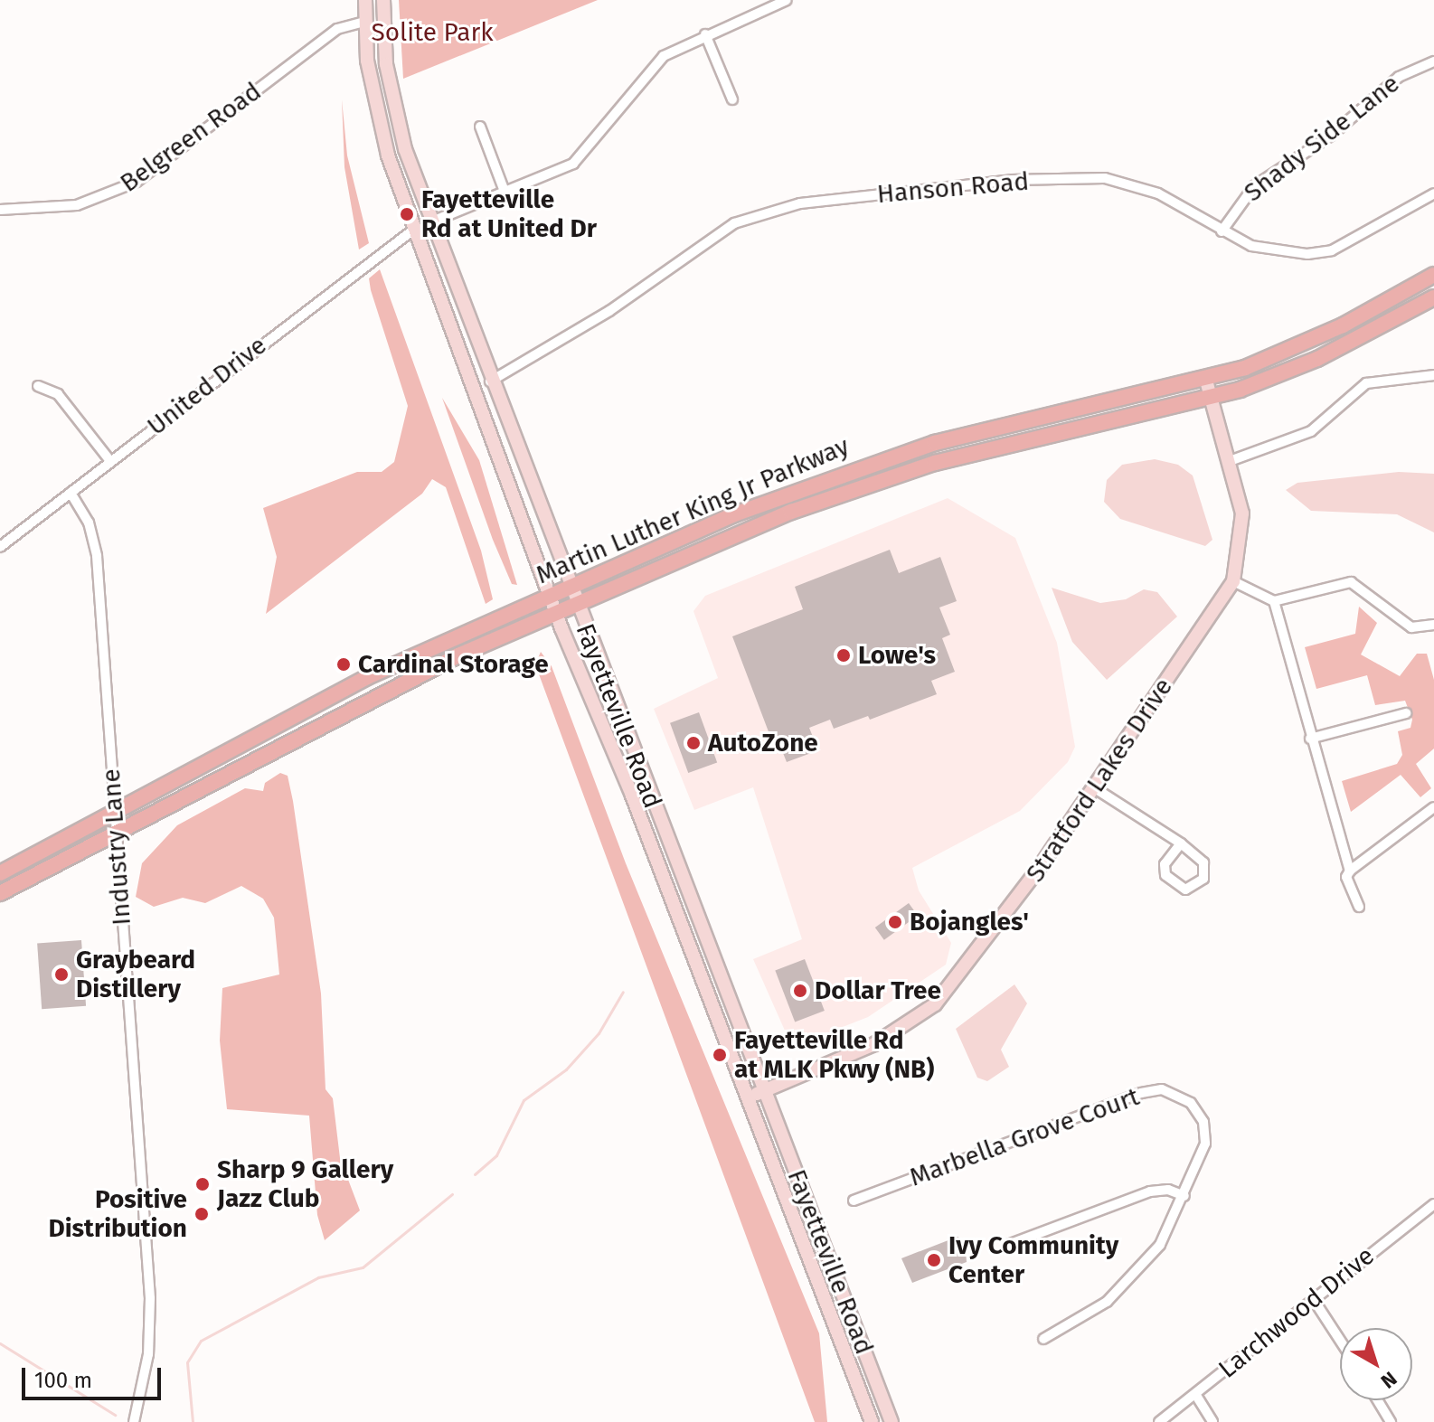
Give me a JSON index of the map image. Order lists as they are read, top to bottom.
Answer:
{
  "streets": {
    "main road": ["Martin Luther King Jr Parkway", "Fayetteville Road", "Stratford Lakes Drive"],
    "street": [
      "Belgreen Road",
      "Shady Side Lane",
      "Hanson Road",
      "United Drive",
      "Industry Lane",
      "Marbella Grove Court",
      "Larchwood Drive"
    ]
  },
  "crossings": [
    ["Belgreen Road", "Fayetteville Road"],
    ["Shady Side Lane", "Hanson Road"],
    ["Hanson Road", "Fayetteville Road"],
    ["United Drive", "Fayetteville Road"],
    ["United Drive", "Industry Lane"],
    ["Martin Luther King Jr Parkway", "Fayetteville Road"],
    ["Martin Luther King Jr Parkway", "Stratford Lakes Drive"],
    ["Martin Luther King Jr Parkway", "Industry Lane"],
    ["Fayetteville Road", "Stratford Lakes Drive"]
  ],
  "parks": ["Solite Park"],
  "places": [
    "Fayetteville Rd at United Dr",
    "Lowe's",
    "Cardinal Storage",
    "AutoZone",
    "Bojangles'",
    "Graybeard Distillery",
    "Dollar Tree",
    "Fayetteville Rd at MLK Pkwy (NB)",
    "Sharp 9 Gallery Jazz Club",
    "Positive Distribution",
    "Ivy Community Center"
  ],
  "scale_bar": "100 m",
  "north": "bottom right"
}
